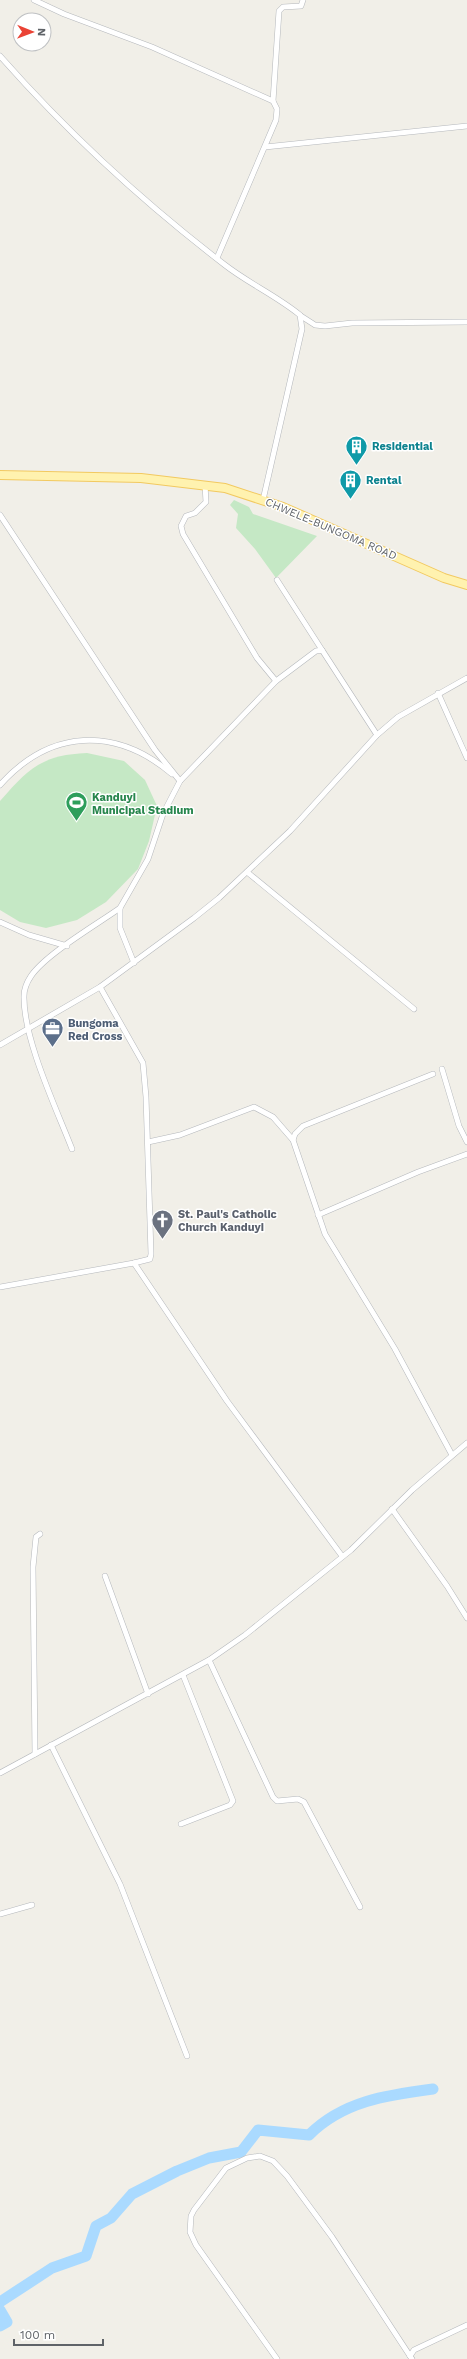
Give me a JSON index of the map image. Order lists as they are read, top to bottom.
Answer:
{
  "streets": {
    "main road": ["CHWELE-BUNGOMA ROAD"]
  },
  "places": {
    "building": ["Residential", "Rental"],
    "sports": ["Kanduyi Municipal Stadium"],
    "office": ["Bungoma Red Cross"],
    "church": ["St. Paul's Catholic Church Kanduyi"]
  },
  "scale_bar": "100 m",
  "north": "right"
}
